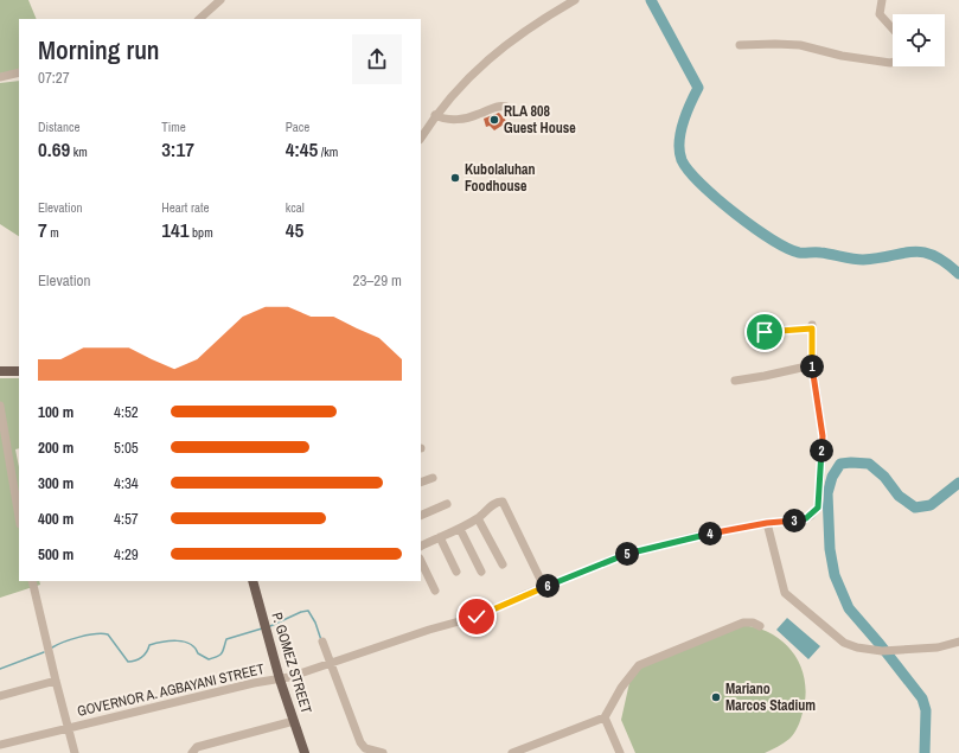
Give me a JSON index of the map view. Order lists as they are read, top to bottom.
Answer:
{
  "streets": {
    "main road": ["P. GOMEZ STREET"],
    "street": ["GOVERNOR A. AGBAYANI STREET"]
  },
  "crossings": [
    ["P. GOMEZ STREET", "GOVERNOR A. AGBAYANI STREET"]
  ],
  "places": ["RLA 808 Guest House", "Kubolaluhan Foodhouse", "Mariano Marcos Stadium"],
  "page": {
    "heading": ["Morning run", "07:27"],
    "stats": [
      ["Distance", "0.69 km"],
      ["Time", "3:17"],
      ["Pace", "4:45 /km"],
      ["Elevation", "7 m"],
      ["Heart rate", "141 bpm"],
      ["kcal", "45"]
    ],
    "chart": ["Elevation", "23–29 m"],
    "pins": [
      "1",
      "2",
      "3",
      "4",
      "5",
      "6"
    ],
    "list": [
      {
        "name": "100 m",
        "note": "4:52"
      },
      {
        "name": "200 m",
        "note": "5:05"
      },
      {
        "name": "300 m",
        "note": "4:34"
      },
      {
        "name": "400 m",
        "note": "4:57"
      },
      {
        "name": "500 m",
        "note": "4:29"
      }
    ]
  }
}
